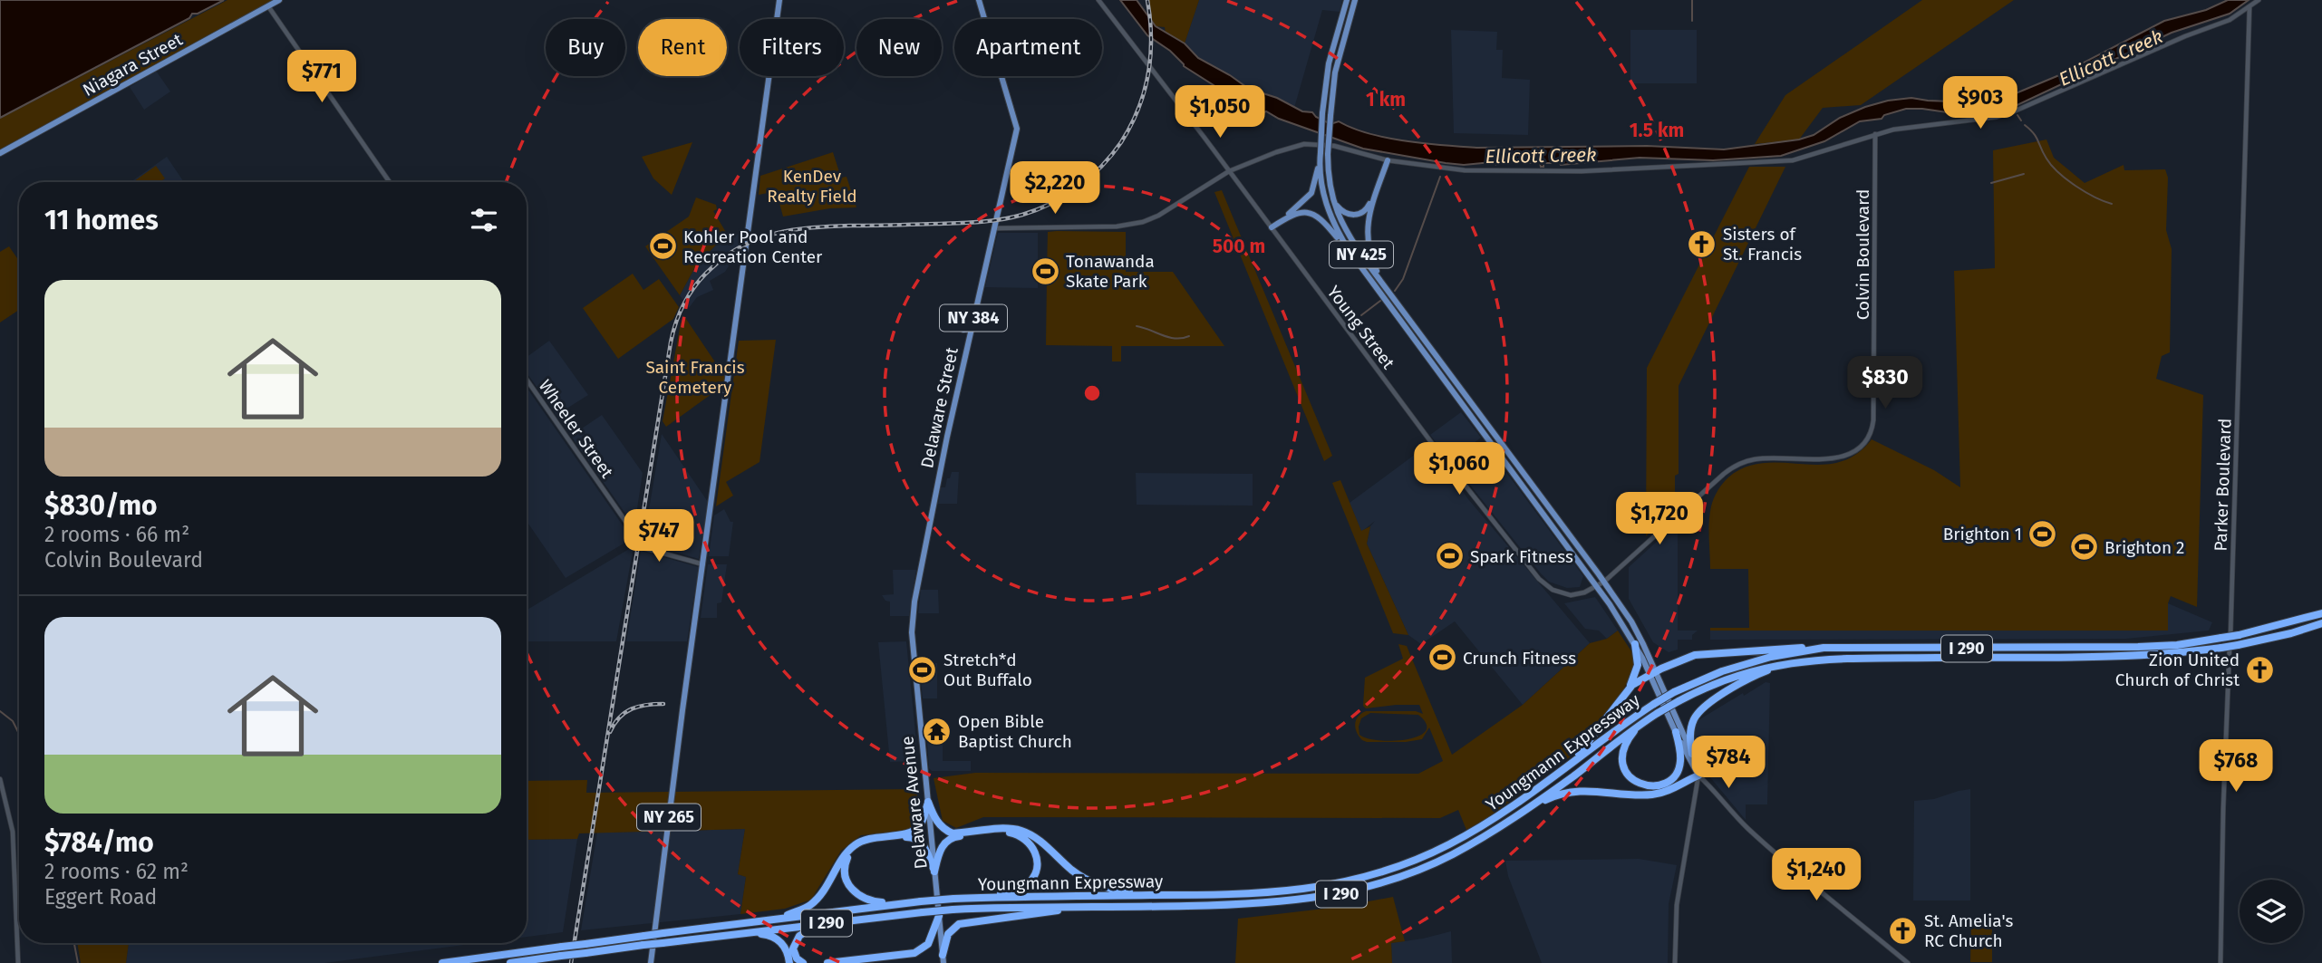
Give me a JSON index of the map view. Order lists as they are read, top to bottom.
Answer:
{
  "streets": {
    "highway": ["I 290", "Youngmann Expressway"],
    "main road": [
      "Niagara Street",
      "NY 425",
      "NY 384",
      "Delaware Street",
      "Delaware Avenue",
      "NY 265"
    ],
    "street": [
      "Colvin Boulevard",
      "Young Street",
      "Wheeler Street",
      "Parker Boulevard"
    ]
  },
  "crossings": [
    ["NY 425", "Colvin Boulevard"],
    ["NY 425", "Young Street"],
    ["Colvin Boulevard", "Young Street"],
    ["Delaware Street", "Delaware Avenue"],
    ["Wheeler Street", "NY 265"]
  ],
  "water": ["Ellicott Creek"],
  "parks": ["KenDev Realty Field", "Saint Francis Cemetery"],
  "places": {
    "church": ["Sisters of St. Francis", "Zion United Church of Christ", "St. Amelia's RC Church"],
    "sports": [
      "Kohler Pool and Recreation Center",
      "Tonawanda Skate Park",
      "Brighton 1",
      "Brighton 2",
      "Spark Fitness",
      "Crunch Fitness",
      "Stretch*d Out Buffalo"
    ],
    "temple": ["Open Bible Baptist Church"]
  },
  "page": {
    "chip": [
      "Buy",
      "Rent",
      "Filters",
      "New",
      "Apartment"
    ],
    "price": [
      "$771",
      "$903",
      "$1,050",
      "$2,220",
      "$830",
      "$1,060",
      "$1,720",
      "$747",
      "$784",
      "$768",
      "$1,240"
    ],
    "heading": "11 homes",
    "list": [
      {
        "name": "$830/mo",
        "note": "2 rooms · 66 m² · Colvin Boulevard"
      },
      {
        "name": "$784/mo",
        "note": "2 rooms · 62 m² · Eggert Road"
      }
    ]
  },
  "rings": ["1 km", "1.5 km", "500 m"]
}
